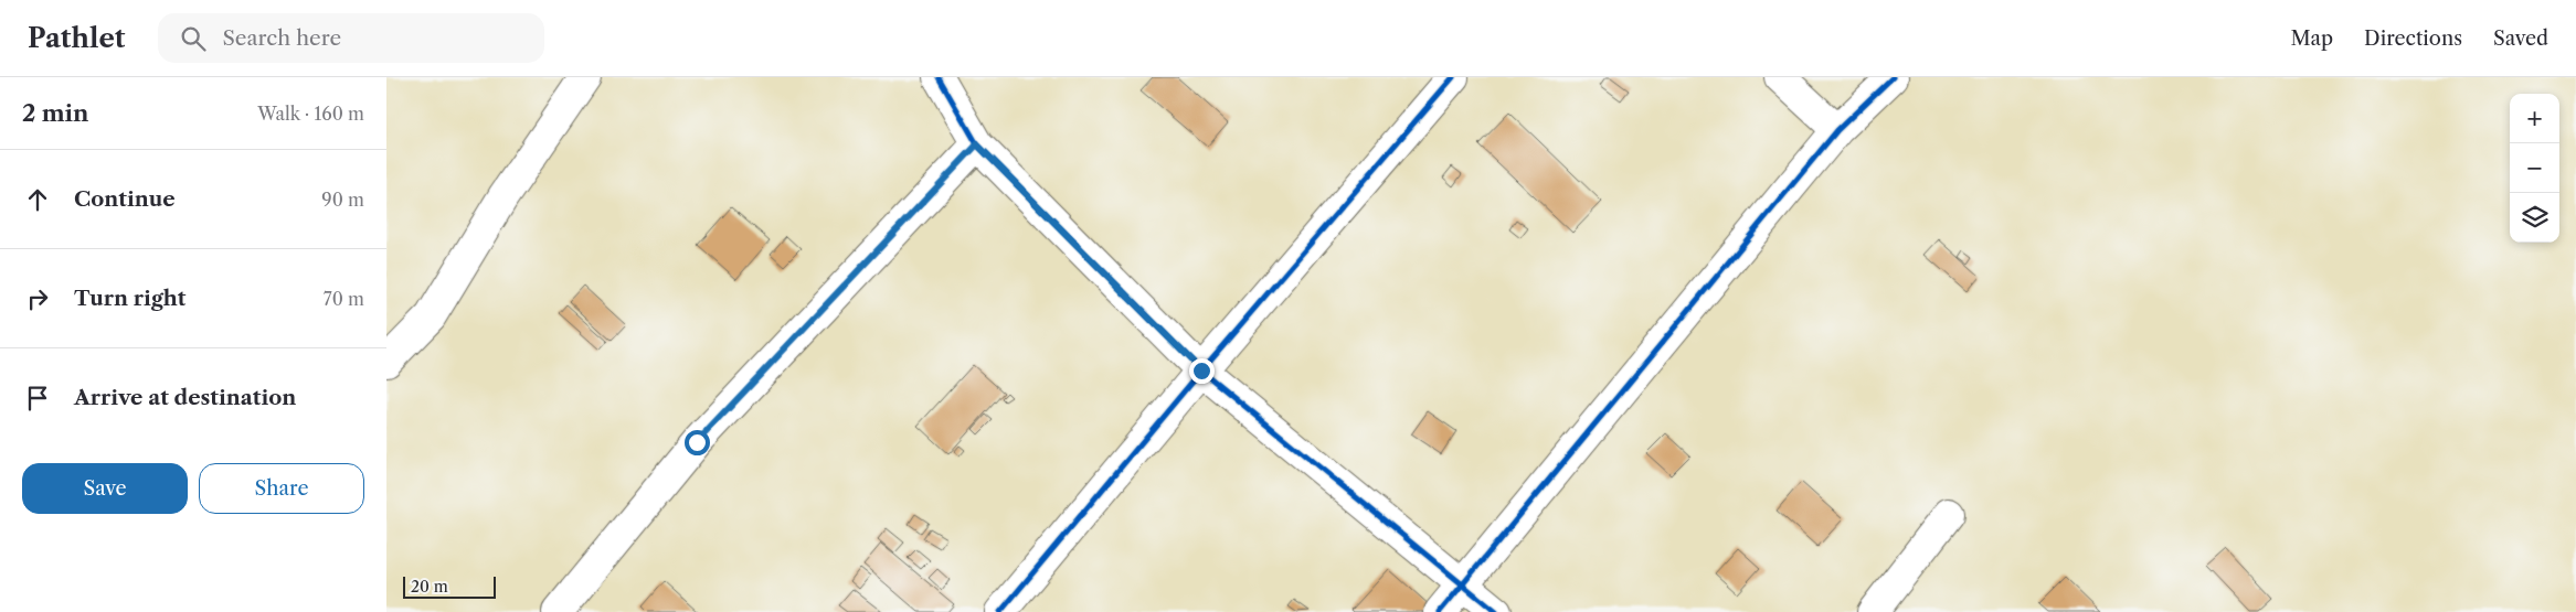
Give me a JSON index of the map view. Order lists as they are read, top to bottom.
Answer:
{
  "scale_bar": "20 m",
  "page": {
    "header": "Pathlet",
    "search": "Search here",
    "nav": ["Map", "Directions", "Saved"],
    "heading": ["2 min", "Walk · 160 m"],
    "map_buttons": ["+", "−"],
    "list": [
      ["Continue", "90 m"],
      ["Turn right", "70 m"],
      "Arrive at destination"
    ],
    "buttons": ["Save", "Share"],
    "scale": "20 m"
  }
}
